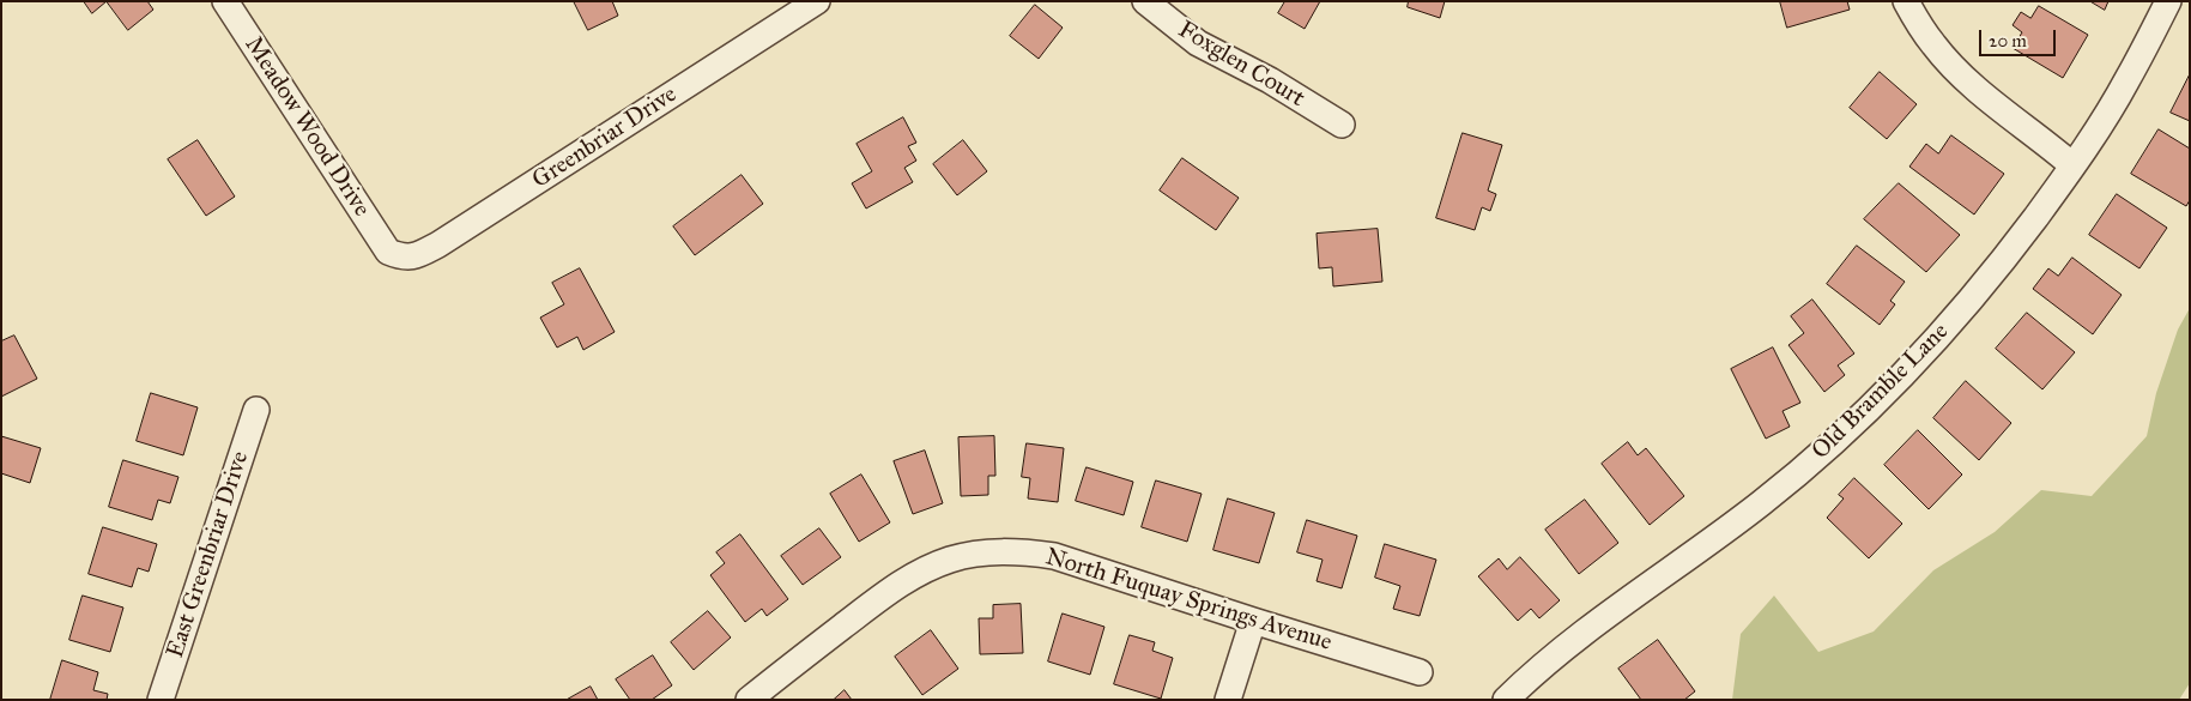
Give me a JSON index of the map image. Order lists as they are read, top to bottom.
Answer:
{
  "streets": {
    "street": [
      "Foxglen Court",
      "Meadow Wood Drive",
      "Greenbriar Drive",
      "Old Bramble Lane",
      "East Greenbriar Drive",
      "North Fuquay Springs Avenue"
    ]
  },
  "crossings": [
    ["Meadow Wood Drive", "Greenbriar Drive"]
  ],
  "scale_bar": "20 m"
}
